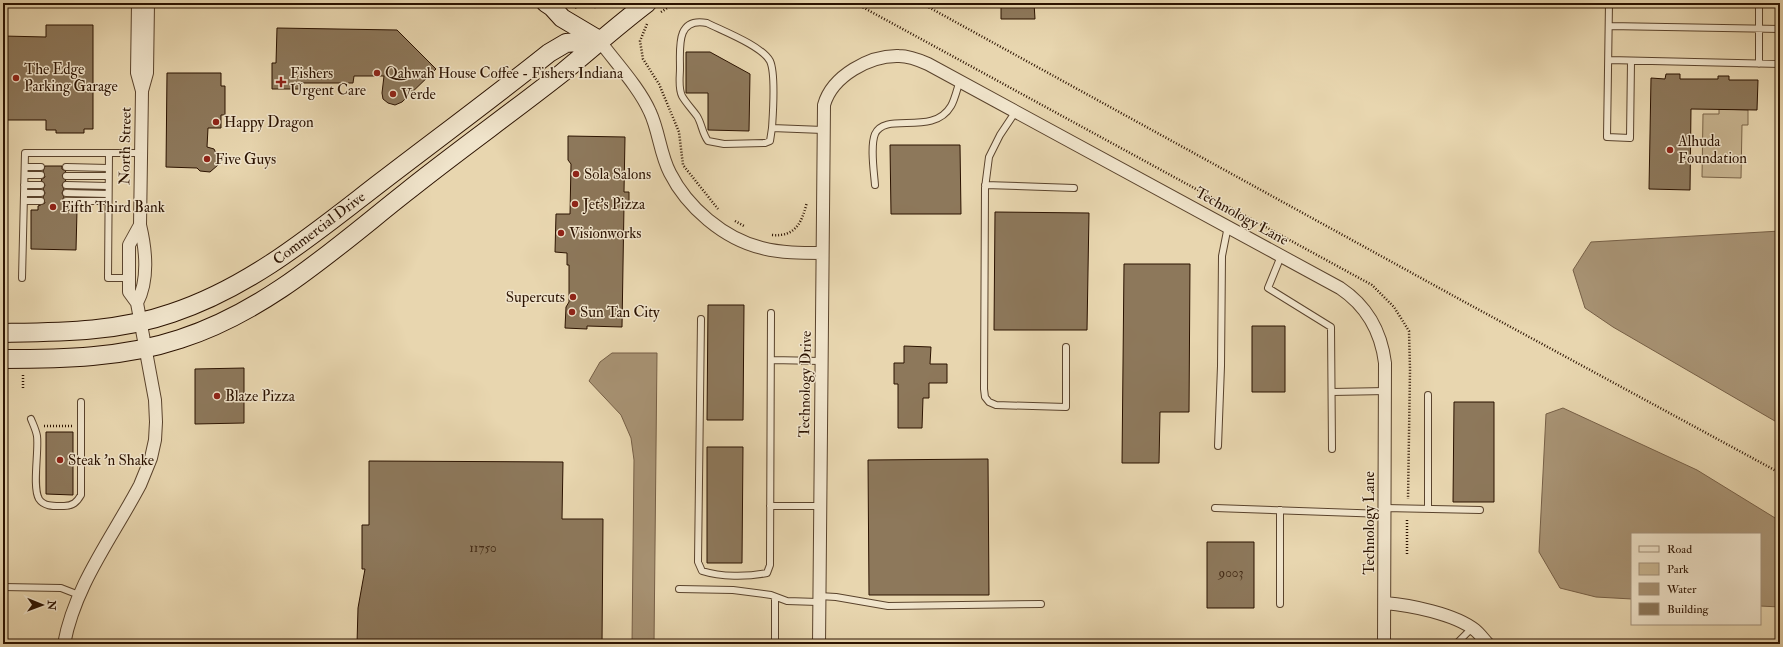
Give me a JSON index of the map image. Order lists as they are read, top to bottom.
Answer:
{
  "streets": {
    "street": [
      "North Street",
      "Technology Lane",
      "Commercial Drive",
      "Technology Drive"
    ]
  },
  "crossings": [
    ["North Street", "Commercial Drive"],
    ["Technology Lane", "Technology Drive"]
  ],
  "places": {
    "other": [
      "Qahwah House Coffee - Fishers Indiana",
      "The Edge Parking Garage",
      "Verde",
      "Happy Dragon",
      "Alhuda Foundation",
      "Five Guys",
      "Sola Salons",
      "Jet's Pizza",
      "Fifth Third Bank",
      "Visionworks",
      "Supercuts",
      "Sun Tan City",
      "Blaze Pizza",
      "Steak 'n Shake"
    ],
    "health": ["Fishers Urgent Care"]
  },
  "house_numbers": ["11750", "9003"],
  "legend": [
    "Road",
    "Park",
    "Water",
    "Building"
  ],
  "north": "right"
}
